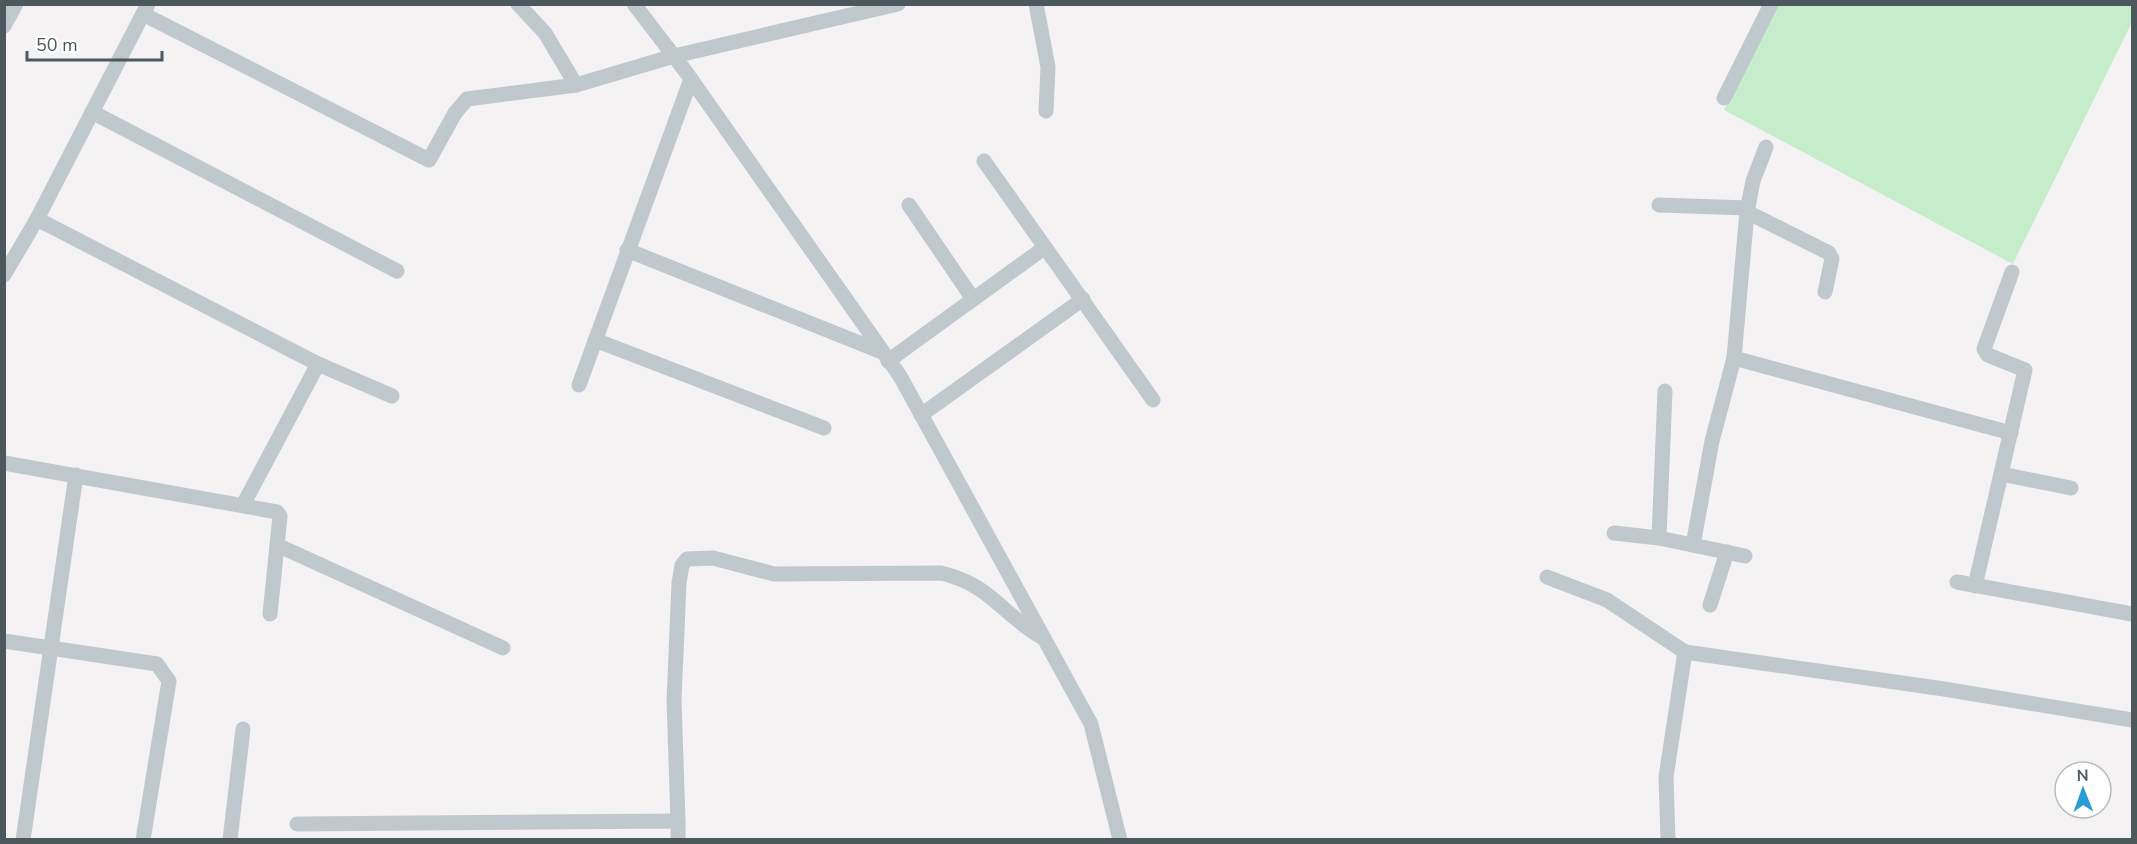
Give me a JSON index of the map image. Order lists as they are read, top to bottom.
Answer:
{
  "scale_bar": "50 m",
  "north": "top"
}
